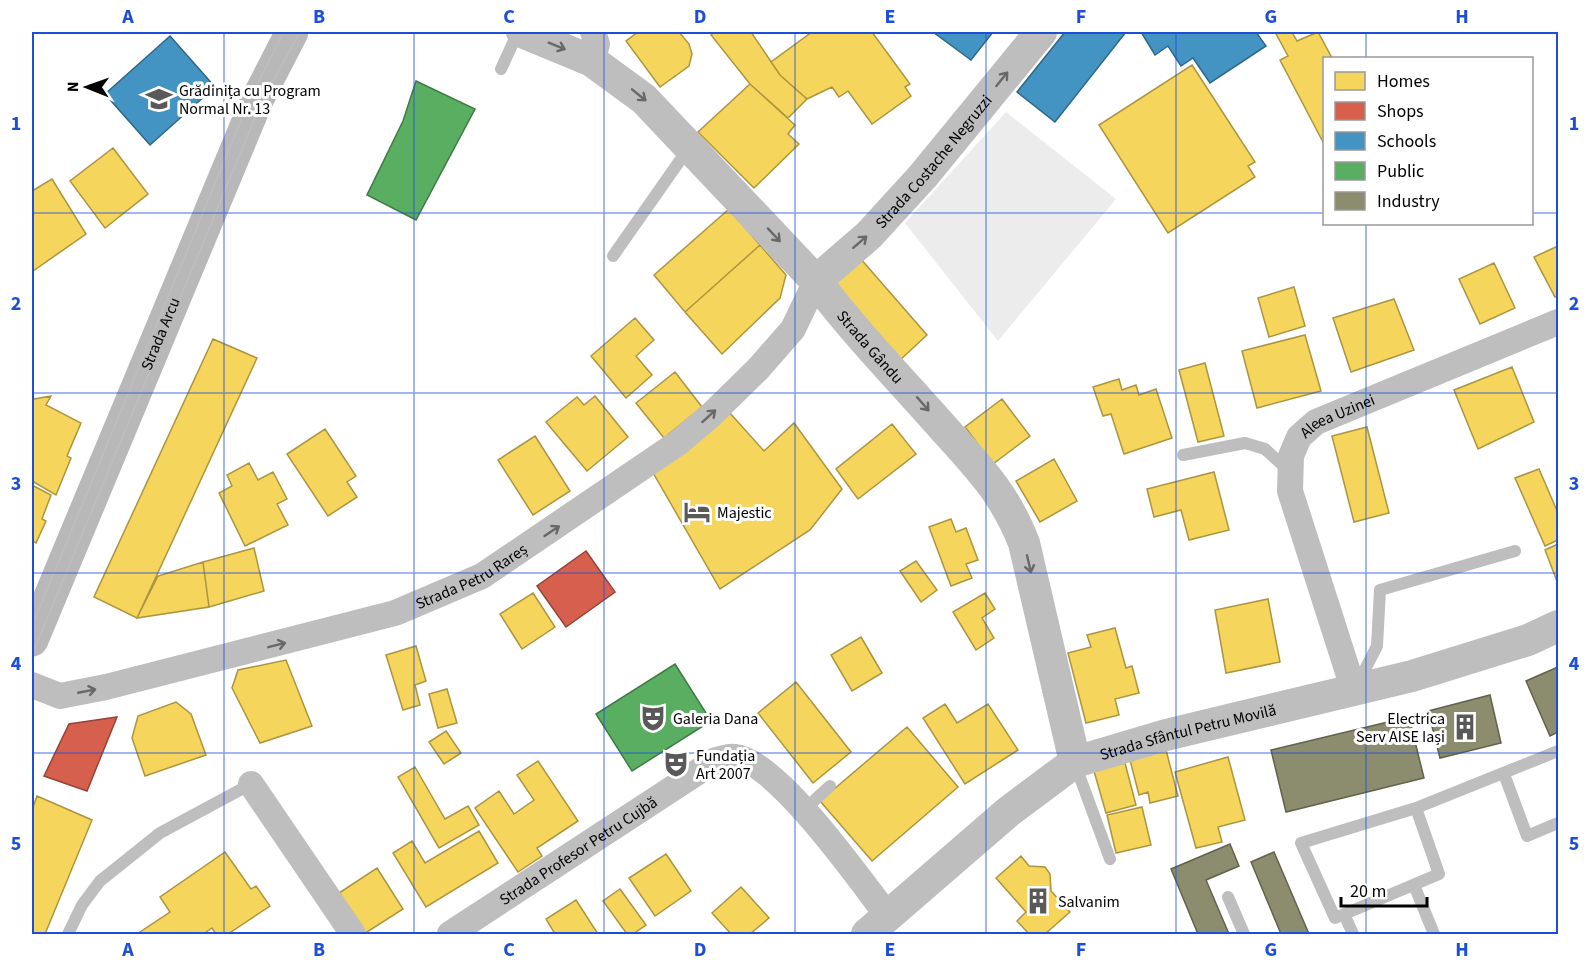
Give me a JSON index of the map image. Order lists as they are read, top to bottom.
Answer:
{
  "streets": {
    "main road": ["Strada Arcu"],
    "street": [
      "Strada Costache Negruzzi",
      "Strada Gându",
      "Aleea Uzinei",
      "Strada Petru Rareș",
      "Strada Sfântul Petru Movilă",
      "Strada Profesor Petru Cujbă"
    ]
  },
  "crossings": [
    ["Strada Costache Negruzzi", "Strada Gându"],
    ["Strada Costache Negruzzi", "Strada Petru Rareș"],
    ["Strada Gându", "Strada Petru Rareș"],
    ["Strada Gându", "Strada Sfântul Petru Movilă"],
    ["Aleea Uzinei", "Strada Sfântul Petru Movilă"],
    ["Strada Sfântul Petru Movilă", "Strada Profesor Petru Cujbă"]
  ],
  "one_way": ["Strada Costache Negruzzi", "Strada Gându", "Strada Petru Rareș"],
  "places": {
    "school or university": ["Grădinița cu Program Normal Nr. 13"],
    "hotel": ["Majestic"],
    "theatre": ["Galeria Dana", "Fundația Art 2007"],
    "building": ["Electrica Serv AISE Iași", "Salvanim"]
  },
  "legend": [
    "Homes",
    "Shops",
    "Schools",
    "Public",
    "Industry"
  ],
  "scale_bar": "20 m",
  "north": "left",
  "grid": {
    "columns": [
      "A",
      "B",
      "C",
      "D",
      "E",
      "F",
      "G",
      "H"
    ],
    "rows": [
      "1",
      "2",
      "3",
      "4",
      "5"
    ]
  }
}
